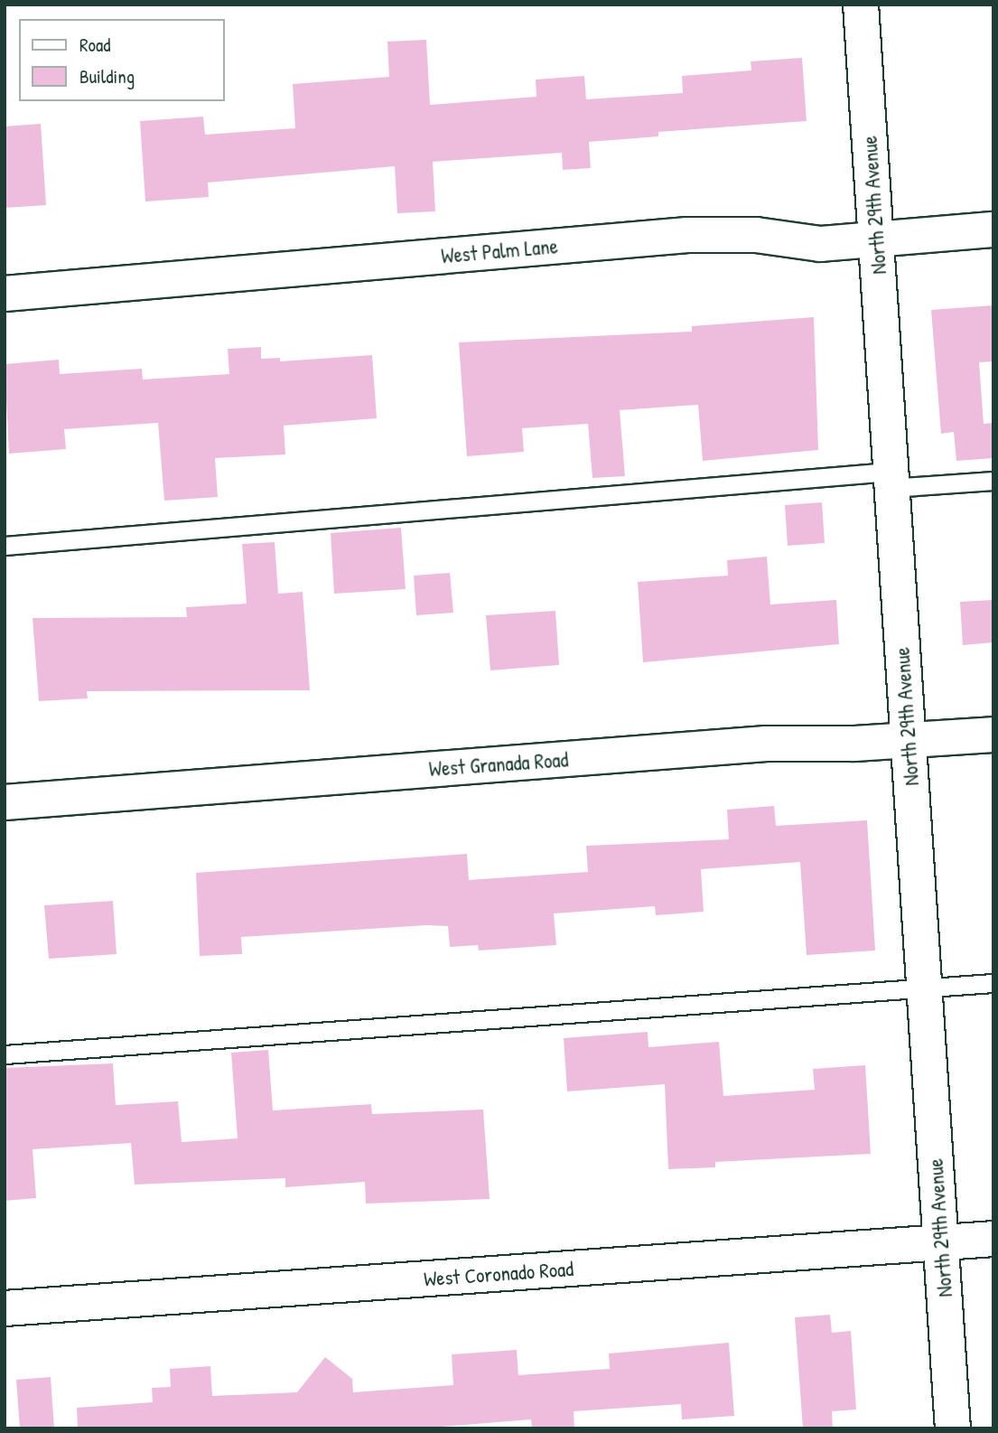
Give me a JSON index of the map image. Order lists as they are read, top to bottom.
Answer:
{
  "streets": {
    "street": [
      "North 29th Avenue",
      "West Palm Lane",
      "West Granada Road",
      "West Coronado Road"
    ]
  },
  "crossings": [
    ["North 29th Avenue", "West Palm Lane"],
    ["North 29th Avenue", "West Granada Road"],
    ["North 29th Avenue", "West Coronado Road"]
  ],
  "legend": ["Road", "Building"]
}
